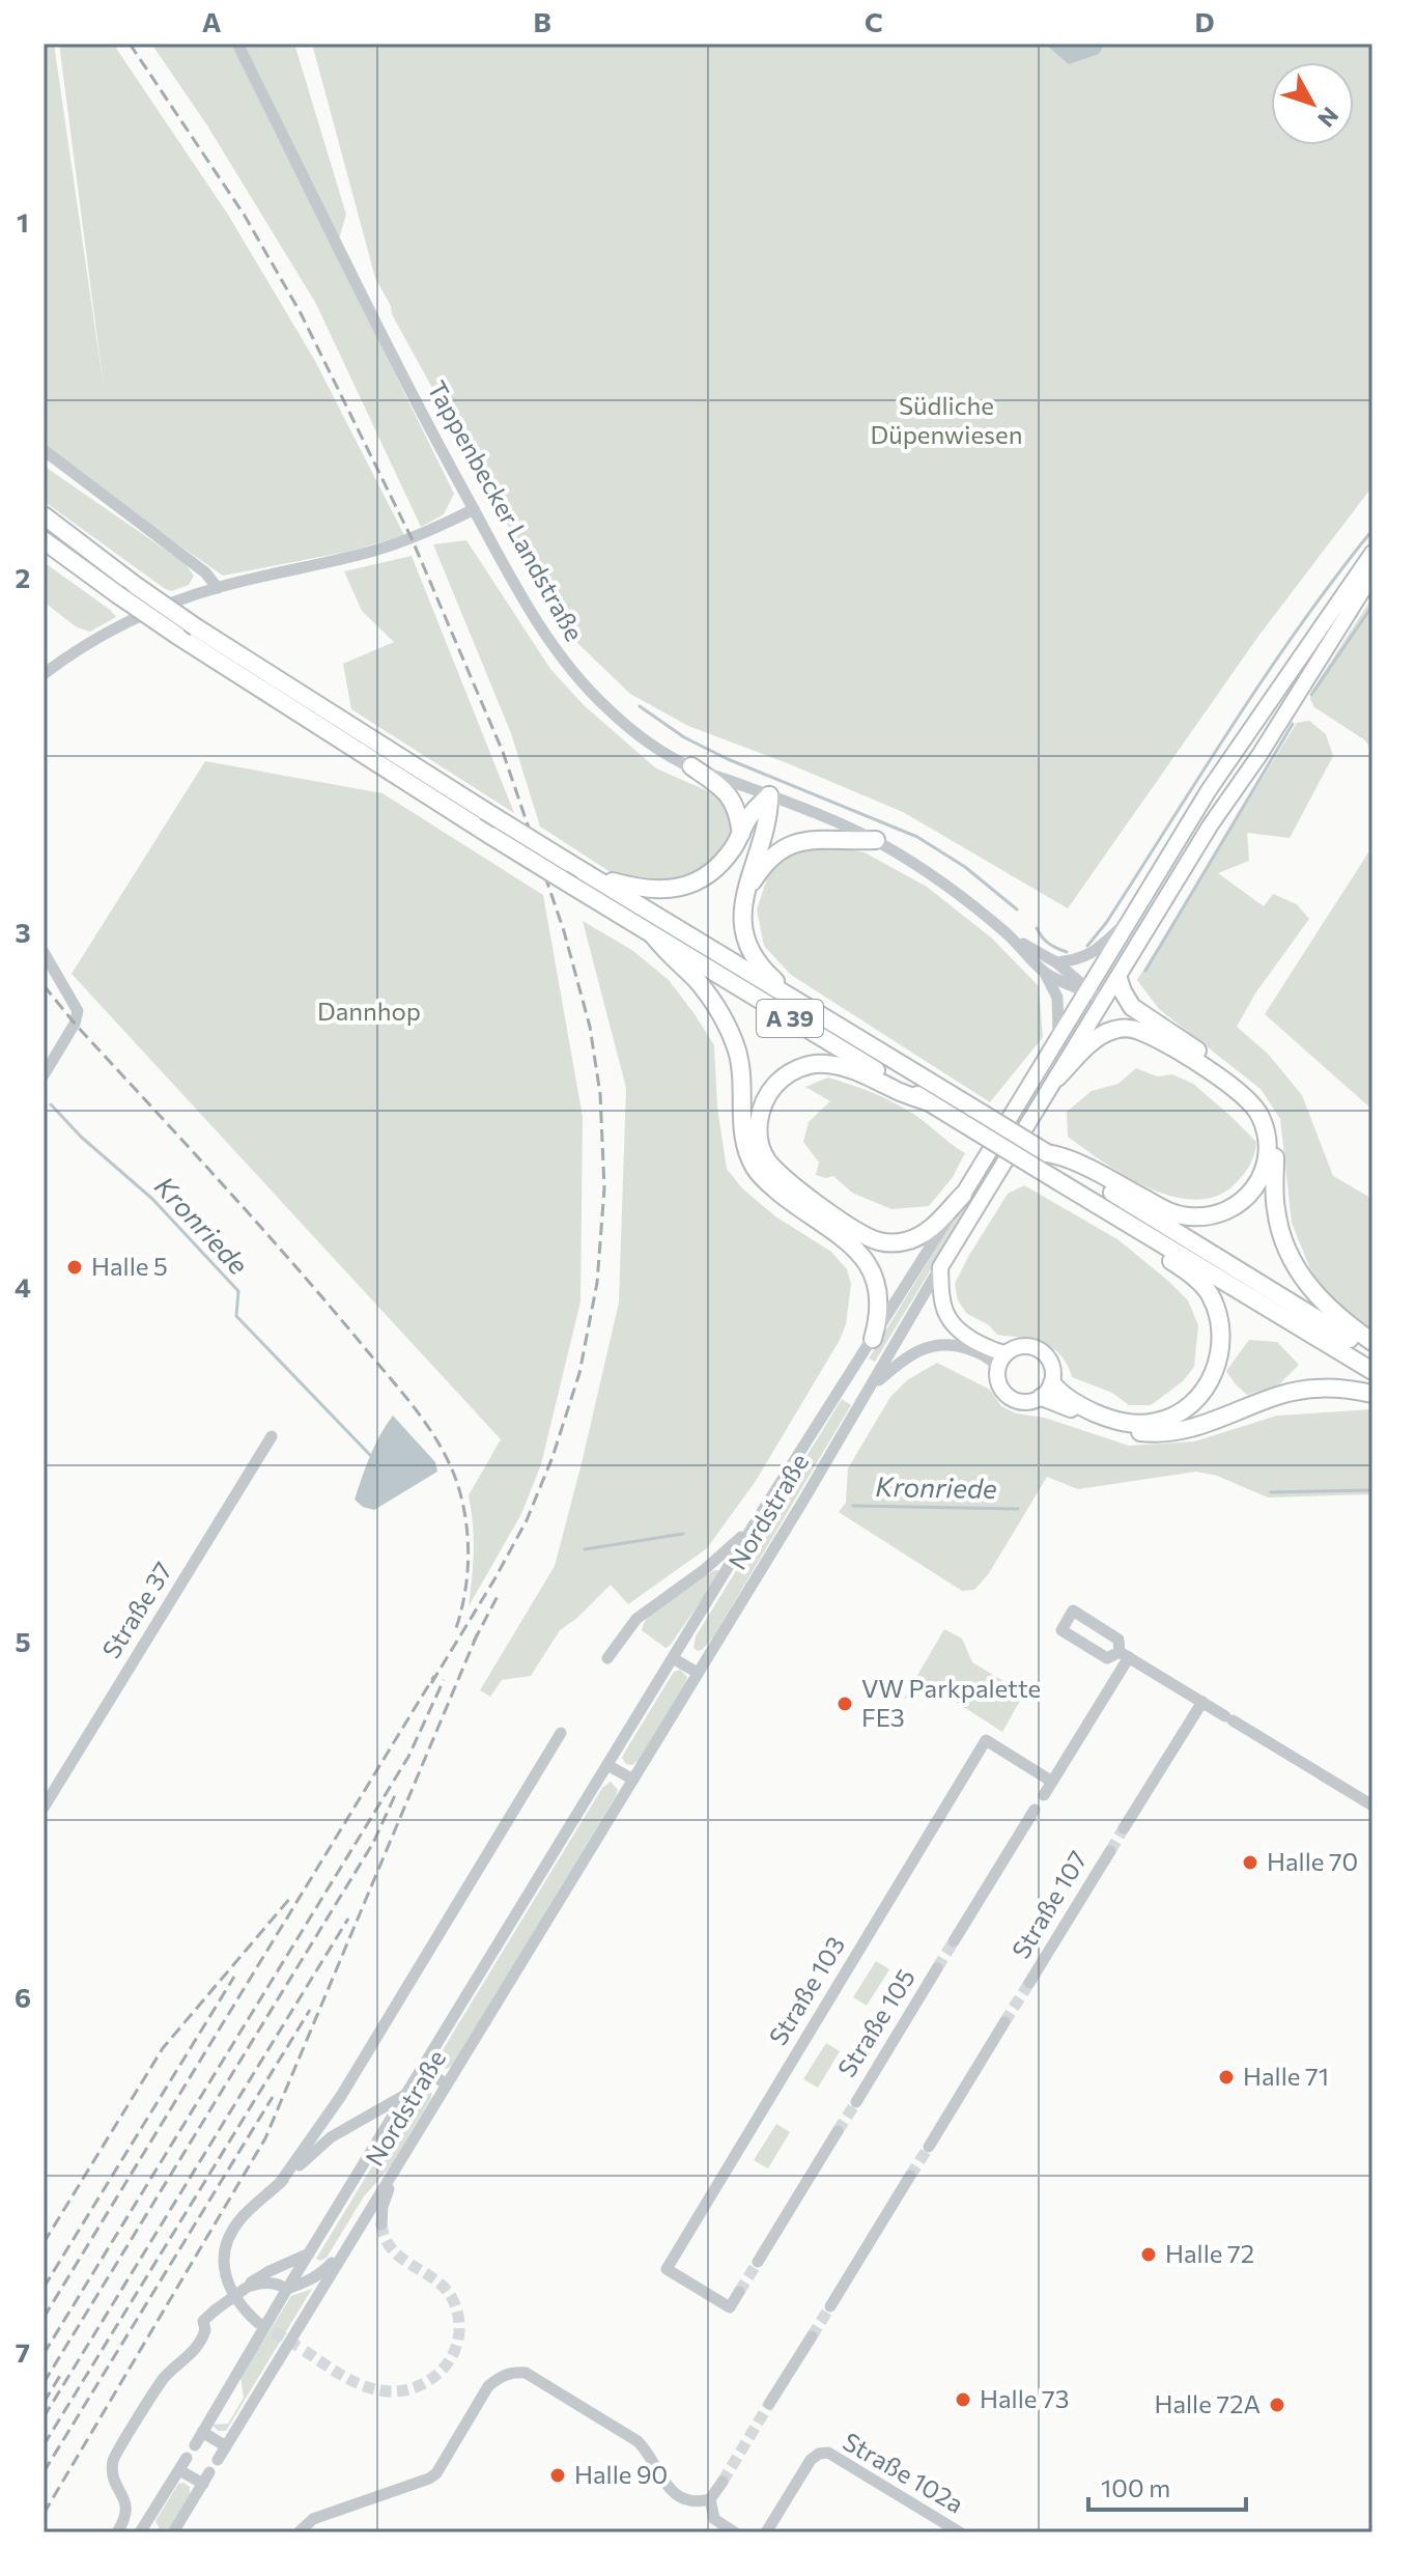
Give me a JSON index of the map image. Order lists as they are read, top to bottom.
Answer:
{
  "streets": {
    "highway": ["A 39"],
    "street": [
      "Tappenbecker Landstraße",
      "Nordstraße",
      "Straße 37",
      "Straße 107",
      "Straße 103",
      "Straße 105",
      "Straße 102a"
    ]
  },
  "water": ["Kronriede"],
  "parks": ["Südliche Düpenwiesen", "Dannhop"],
  "places": [
    "Halle 5",
    "VW Parkpalette FE3",
    "Halle 70",
    "Halle 71",
    "Halle 72",
    "Halle 73",
    "Halle 72A",
    "Halle 90"
  ],
  "scale_bar": "100 m",
  "north": "bottom right",
  "grid": {
    "columns": [
      "A",
      "B",
      "C",
      "D"
    ],
    "rows": [
      "1",
      "2",
      "3",
      "4",
      "5",
      "6",
      "7"
    ]
  }
}
